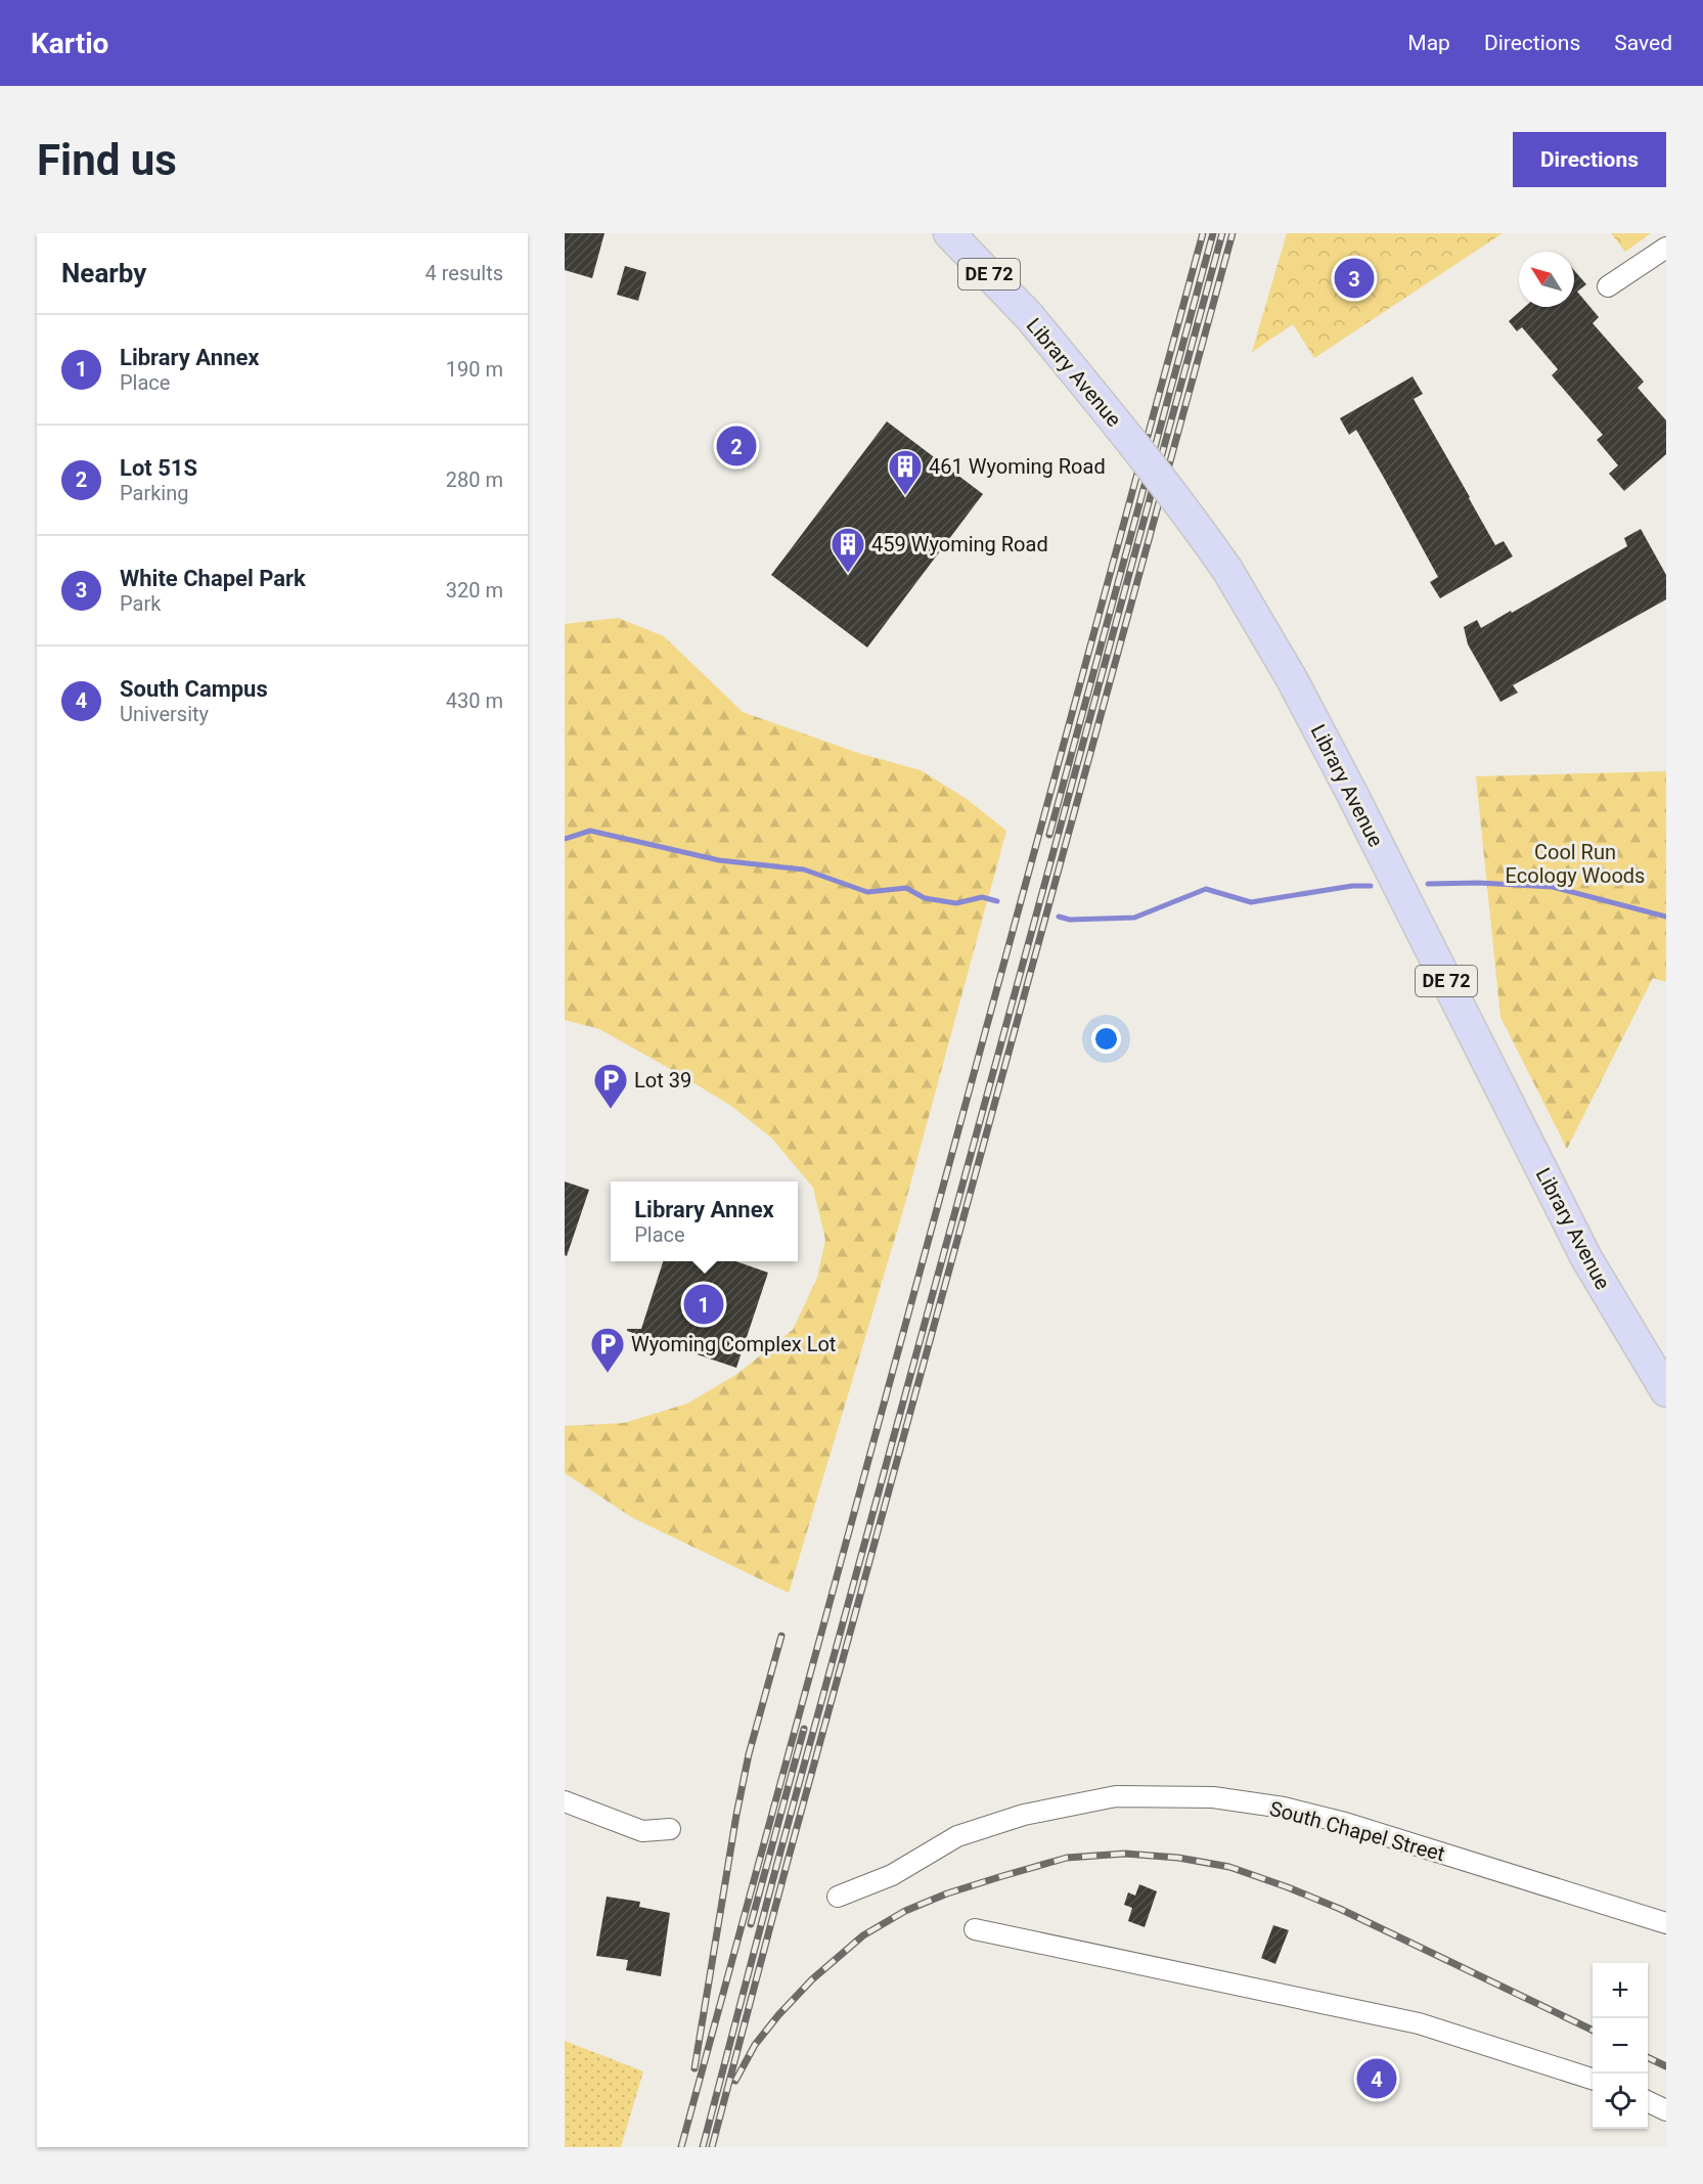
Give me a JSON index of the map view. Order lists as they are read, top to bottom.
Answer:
{
  "streets": {
    "main road": ["DE 72", "Library Avenue"],
    "street": ["South Chapel Street"]
  },
  "parks": ["Cool Run Ecology Woods"],
  "places": {
    "building": ["461 Wyoming Road", "459 Wyoming Road"],
    "parking": ["Lot 39", "Wyoming Complex Lot"]
  },
  "north": "top left",
  "page": {
    "header": "Kartio",
    "nav": ["Map", "Directions", "Saved"],
    "buttons": "Directions",
    "title": "Find us",
    "heading": ["Nearby", "4 results"],
    "pins": [
      "3",
      "2",
      "1",
      "4"
    ],
    "list": [
      {
        "mark": "1",
        "name": "Library Annex",
        "note": "Place",
        "value": "190 m"
      },
      {
        "mark": "2",
        "name": "Lot 51S",
        "note": "Parking",
        "value": "280 m"
      },
      {
        "mark": "3",
        "name": "White Chapel Park",
        "note": "Park",
        "value": "320 m"
      },
      {
        "mark": "4",
        "name": "South Campus",
        "note": "University",
        "value": "430 m"
      }
    ],
    "popup": ["Library Annex", "Place"],
    "map_buttons": ["+", "−"]
  }
}
